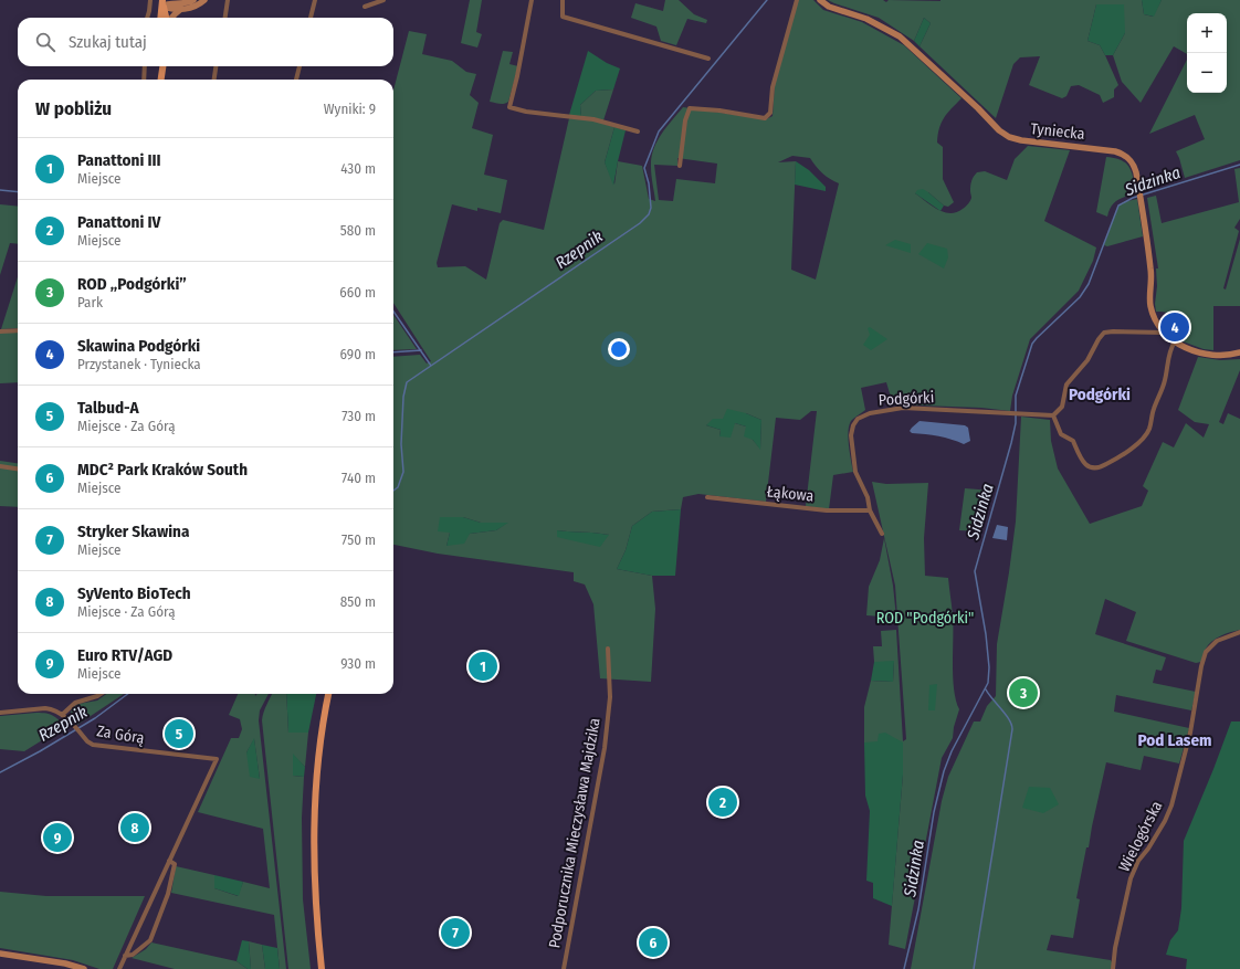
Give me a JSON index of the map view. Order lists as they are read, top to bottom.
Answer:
{
  "streets": {
    "street": [
      "Tyniecka",
      "Podgórki",
      "Łąkowa",
      "Za Górą",
      "Podporucznika Mieczysława Majdzika",
      "Wielogórska"
    ]
  },
  "crossings": [
    ["Podgórki", "Łąkowa"]
  ],
  "districts": ["Podgórki", "Pod Lasem"],
  "water": ["Sidzinka", "Rzepnik"],
  "parks": ["ROD \"Podgórki\""],
  "page": {
    "map_buttons": ["+", "−"],
    "search": "Szukaj tutaj",
    "heading": ["W pobliżu", "Wyniki: 9"],
    "list": [
      {
        "mark": "1",
        "name": "Panattoni III",
        "note": "Miejsce",
        "value": "430 m"
      },
      {
        "mark": "2",
        "name": "Panattoni IV",
        "note": "Miejsce",
        "value": "580 m"
      },
      {
        "mark": "3",
        "name": "ROD „Podgórki”",
        "note": "Park",
        "value": "660 m"
      },
      {
        "mark": "4",
        "name": "Skawina Podgórki",
        "note": "Przystanek · Tyniecka",
        "value": "690 m"
      },
      {
        "mark": "5",
        "name": "Talbud-A",
        "note": "Miejsce · Za Górą",
        "value": "730 m"
      },
      {
        "mark": "6",
        "name": "MDC² Park Kraków South",
        "note": "Miejsce",
        "value": "740 m"
      },
      {
        "mark": "7",
        "name": "Stryker Skawina",
        "note": "Miejsce",
        "value": "750 m"
      },
      {
        "mark": "8",
        "name": "SyVento BioTech",
        "note": "Miejsce · Za Górą",
        "value": "850 m"
      },
      {
        "mark": "9",
        "name": "Euro RTV/AGD",
        "note": "Miejsce",
        "value": "930 m"
      }
    ],
    "pins": [
      "4",
      "1",
      "3",
      "5",
      "2",
      "8",
      "9",
      "7",
      "6"
    ]
  }
}
